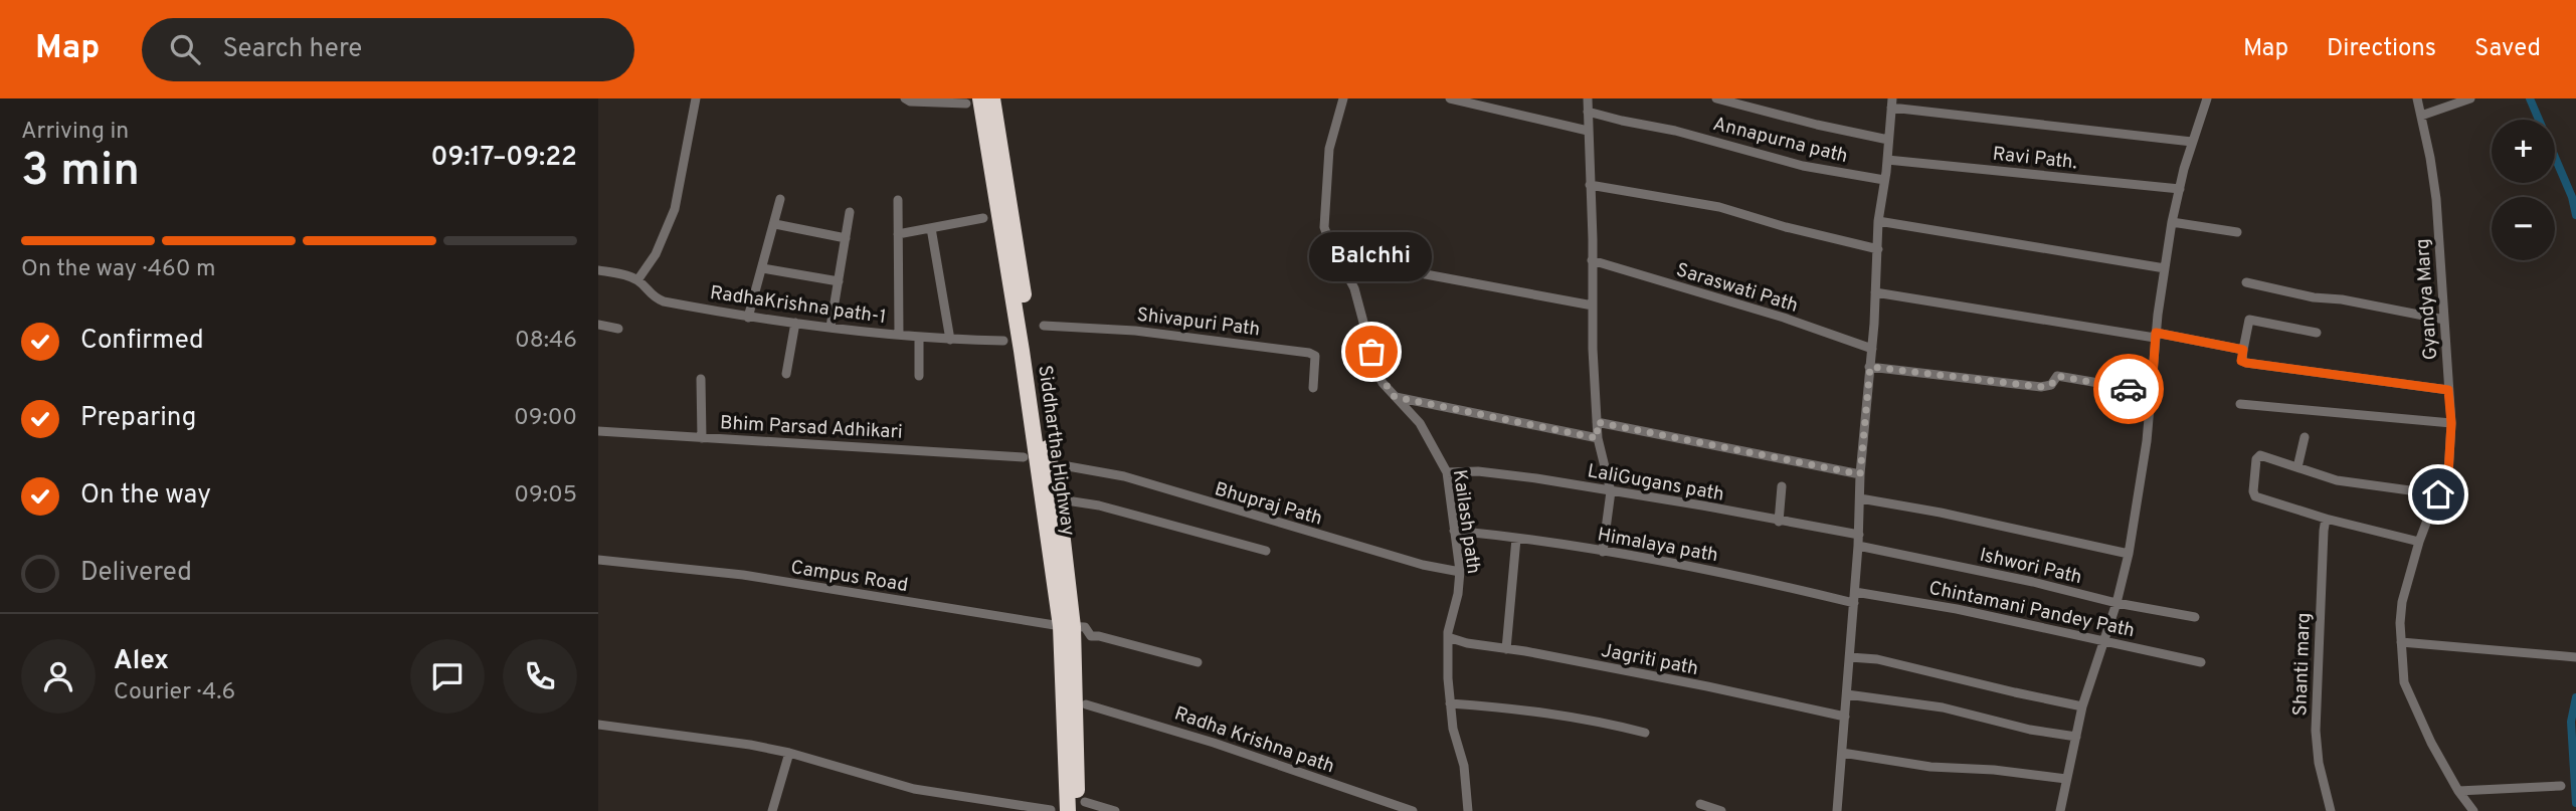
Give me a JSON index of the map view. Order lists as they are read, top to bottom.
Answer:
{
  "streets": {
    "highway": ["Siddhartha Highway"],
    "street": [
      "Annapurna path",
      "Ravi Path.",
      "Saraswati Path",
      "Gyandya Marg",
      "RadhaKrishna path-1",
      "Shivapuri Path",
      "Bhim Parsad Adhikari",
      "LaliGugans path",
      "Bhupraj Path",
      "Kailash path",
      "Himalaya path",
      "Ishwori Path",
      "Campus Road",
      "Chintamani Pandey Path",
      "Jagriti path",
      "Shanti marg",
      "Radha Krishna path"
    ]
  },
  "crossings": [
    ["Siddhartha Highway", "Campus Road"],
    ["LaliGugans path", "Kailash path"],
    ["Bhupraj Path", "Kailash path"],
    ["Kailash path", "Himalaya path"],
    ["Kailash path", "Jagriti path"]
  ],
  "places": ["Balchhi"],
  "page": {
    "header": "Map",
    "search": "Search here",
    "nav": ["Map", "Directions", "Saved"],
    "heading": ["3 min", "Arriving in", "09:17–09:22"],
    "panel": ["Alex", "Courier · 4.6"],
    "map_buttons": ["+", "−"],
    "bar": "On the way · 460 m",
    "bubble": "Balchhi",
    "list": [
      ["Confirmed", "08:46"],
      ["Preparing", "09:00"],
      ["On the way", "09:05"],
      "Delivered"
    ]
  }
}
